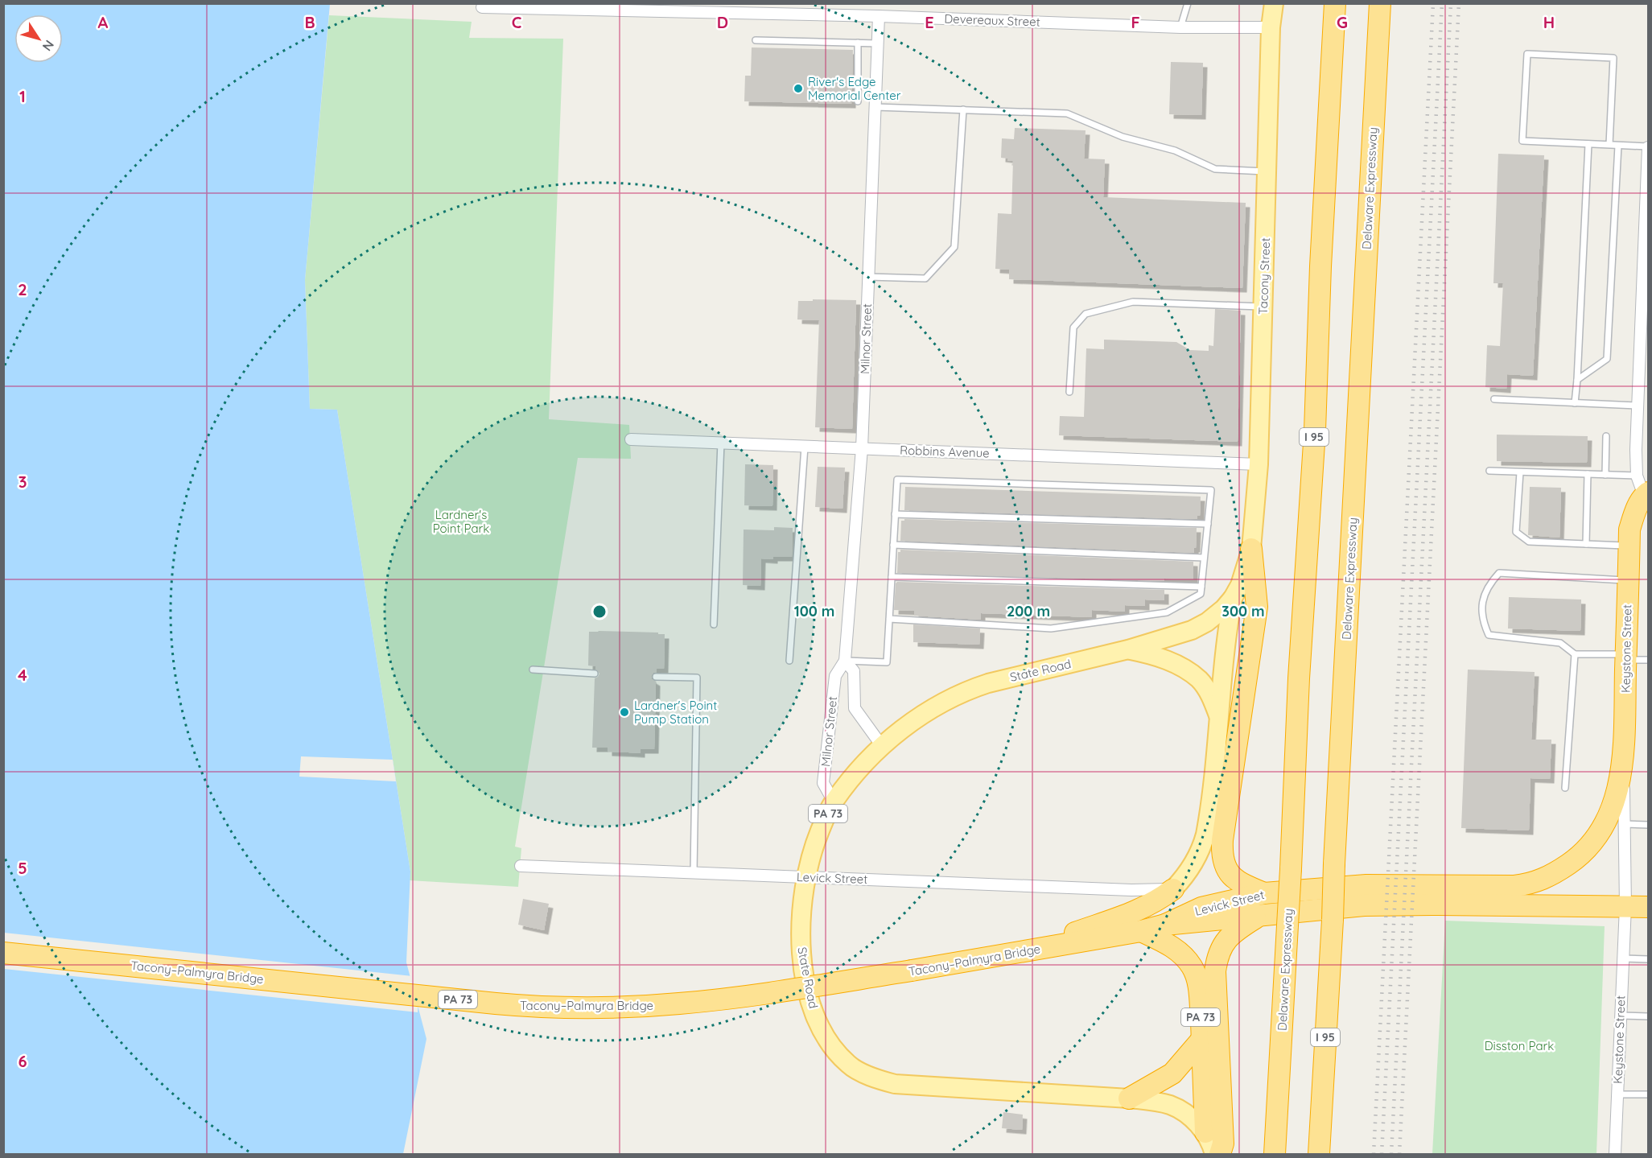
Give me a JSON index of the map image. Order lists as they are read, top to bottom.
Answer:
{
  "streets": {
    "highway": [
      "Delaware Expressway",
      "I 95",
      "Keystone Street",
      "PA 73",
      "Levick Street",
      "Tacony–Palmyra Bridge"
    ],
    "main road": ["Tacony Street", "State Road"],
    "street": ["Devereaux Street", "Milnor Street", "Robbins Avenue"]
  },
  "crossings": [
    ["Devereaux Street", "Tacony Street"],
    ["Devereaux Street", "Milnor Street"],
    ["Tacony Street", "Robbins Avenue"],
    ["Tacony Street", "State Road"],
    ["Milnor Street", "Robbins Avenue"],
    ["Milnor Street", "State Road"],
    ["Keystone Street", "Levick Street"],
    ["State Road", "PA 73"],
    ["State Road", "Levick Street"],
    ["PA 73", "Levick Street"],
    ["PA 73", "Tacony–Palmyra Bridge"],
    ["Levick Street", "Tacony–Palmyra Bridge"]
  ],
  "parks": ["Lardner's Point Park", "Disston Park"],
  "places": ["River's Edge Memorial Center", "Lardner's Point Pump Station"],
  "north": "bottom right",
  "grid": {
    "columns": [
      "A",
      "B",
      "C",
      "D",
      "E",
      "F",
      "G",
      "H"
    ],
    "rows": [
      "1",
      "2",
      "3",
      "4",
      "5",
      "6"
    ]
  },
  "rings": ["100 m", "200 m", "300 m"]
}
